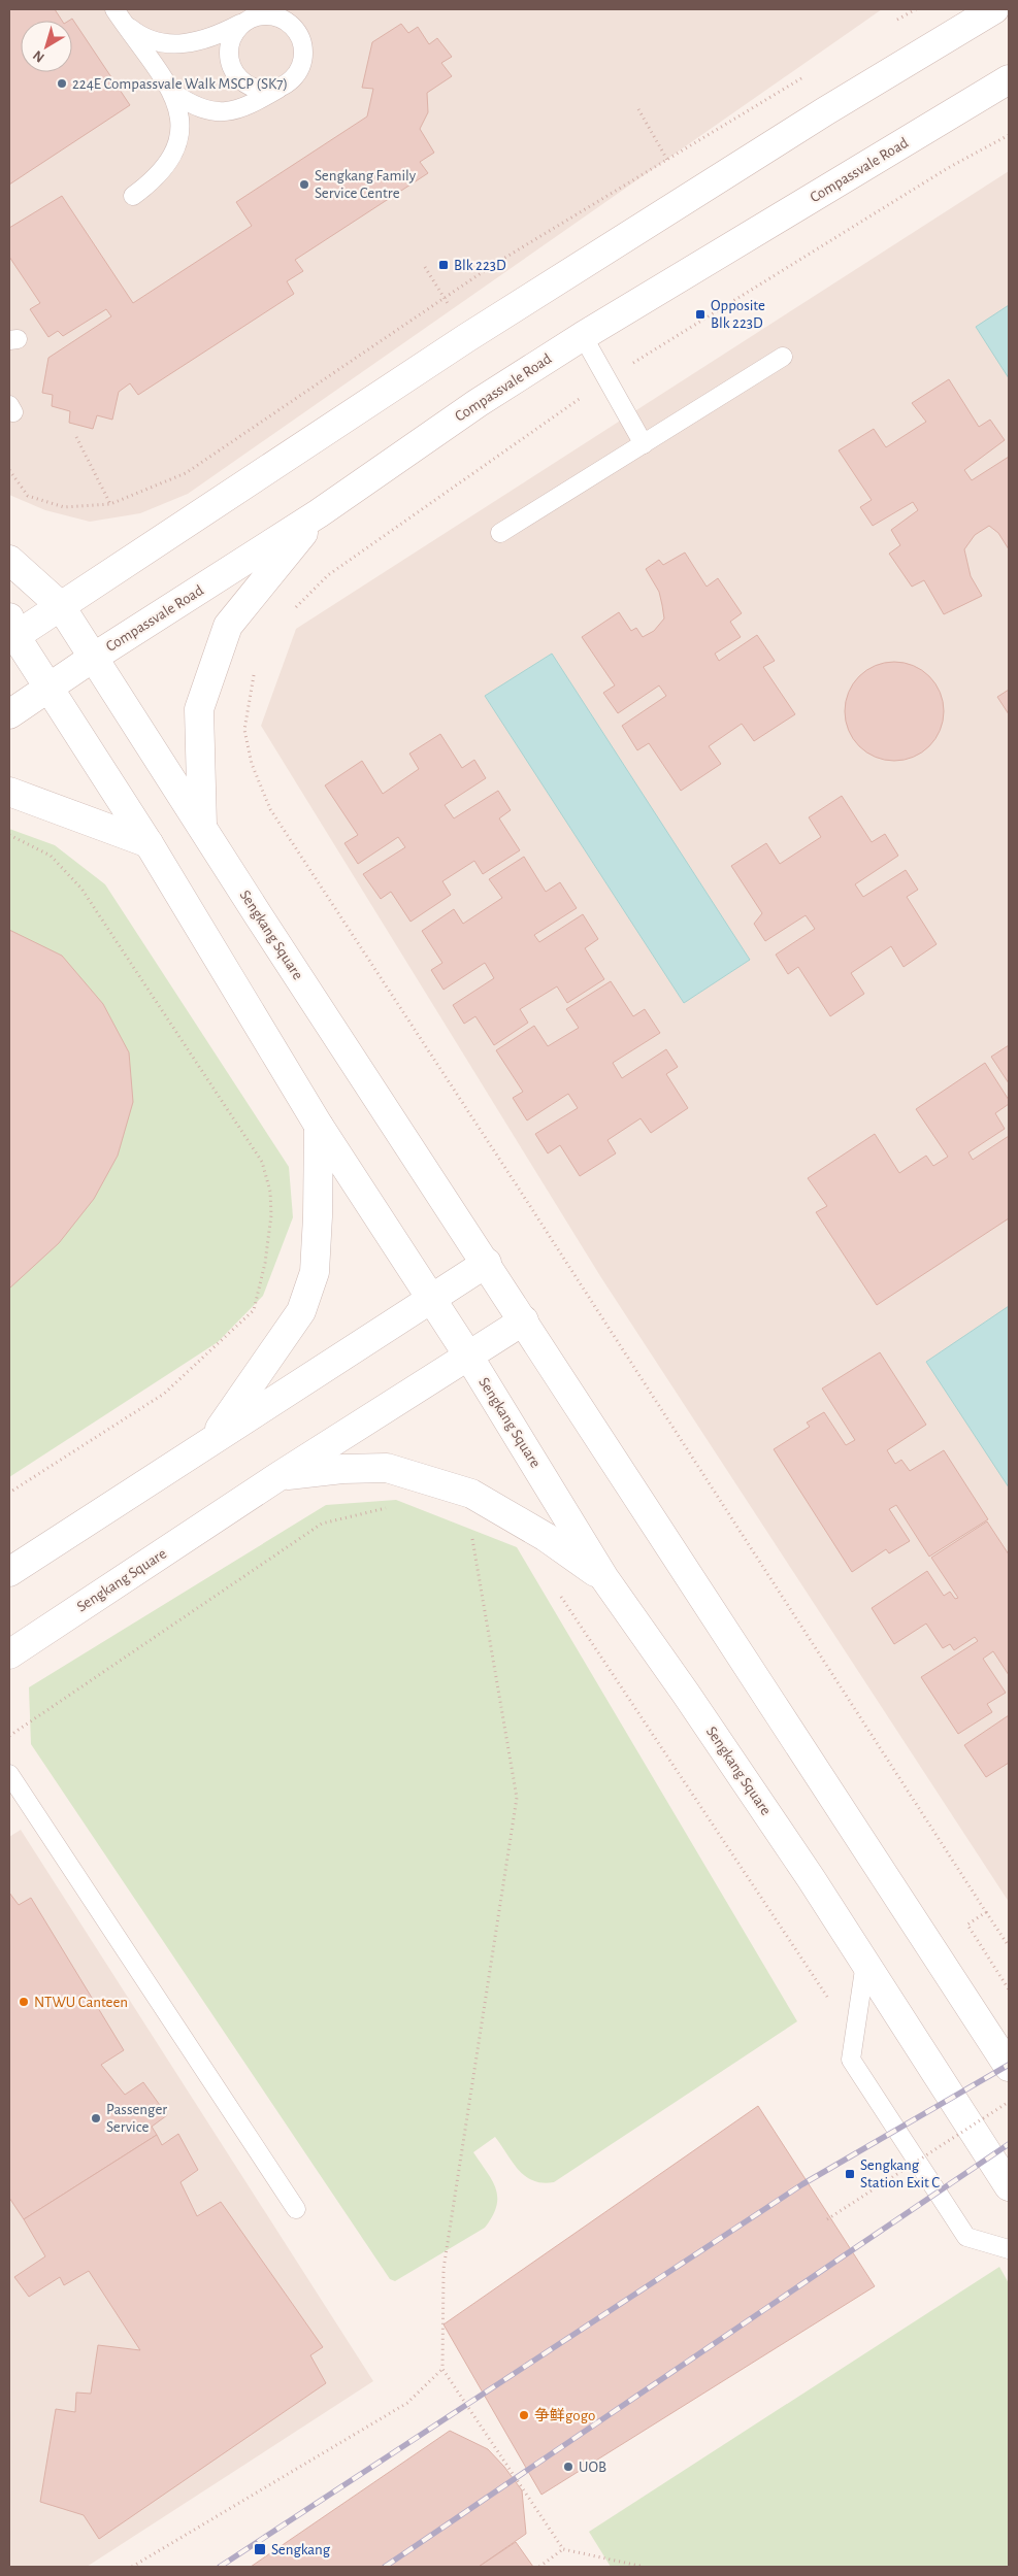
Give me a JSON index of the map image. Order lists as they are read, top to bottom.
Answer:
{
  "streets": {
    "street": ["Compassvale Road", "Sengkang Square"]
  },
  "crossings": [
    ["Compassvale Road", "Sengkang Square"]
  ],
  "places": {
    "other": [
      "224E Compassvale Walk MSCP (SK7)",
      "Sengkang Family Service Centre",
      "NTWU Canteen",
      "Passenger Service",
      "争鲜gogo",
      "UOB"
    ],
    "transit": [
      "Blk 223D",
      "Opposite Blk 223D",
      "Sengkang Station Exit C",
      "Sengkang"
    ]
  },
  "north": "bottom left"
}
